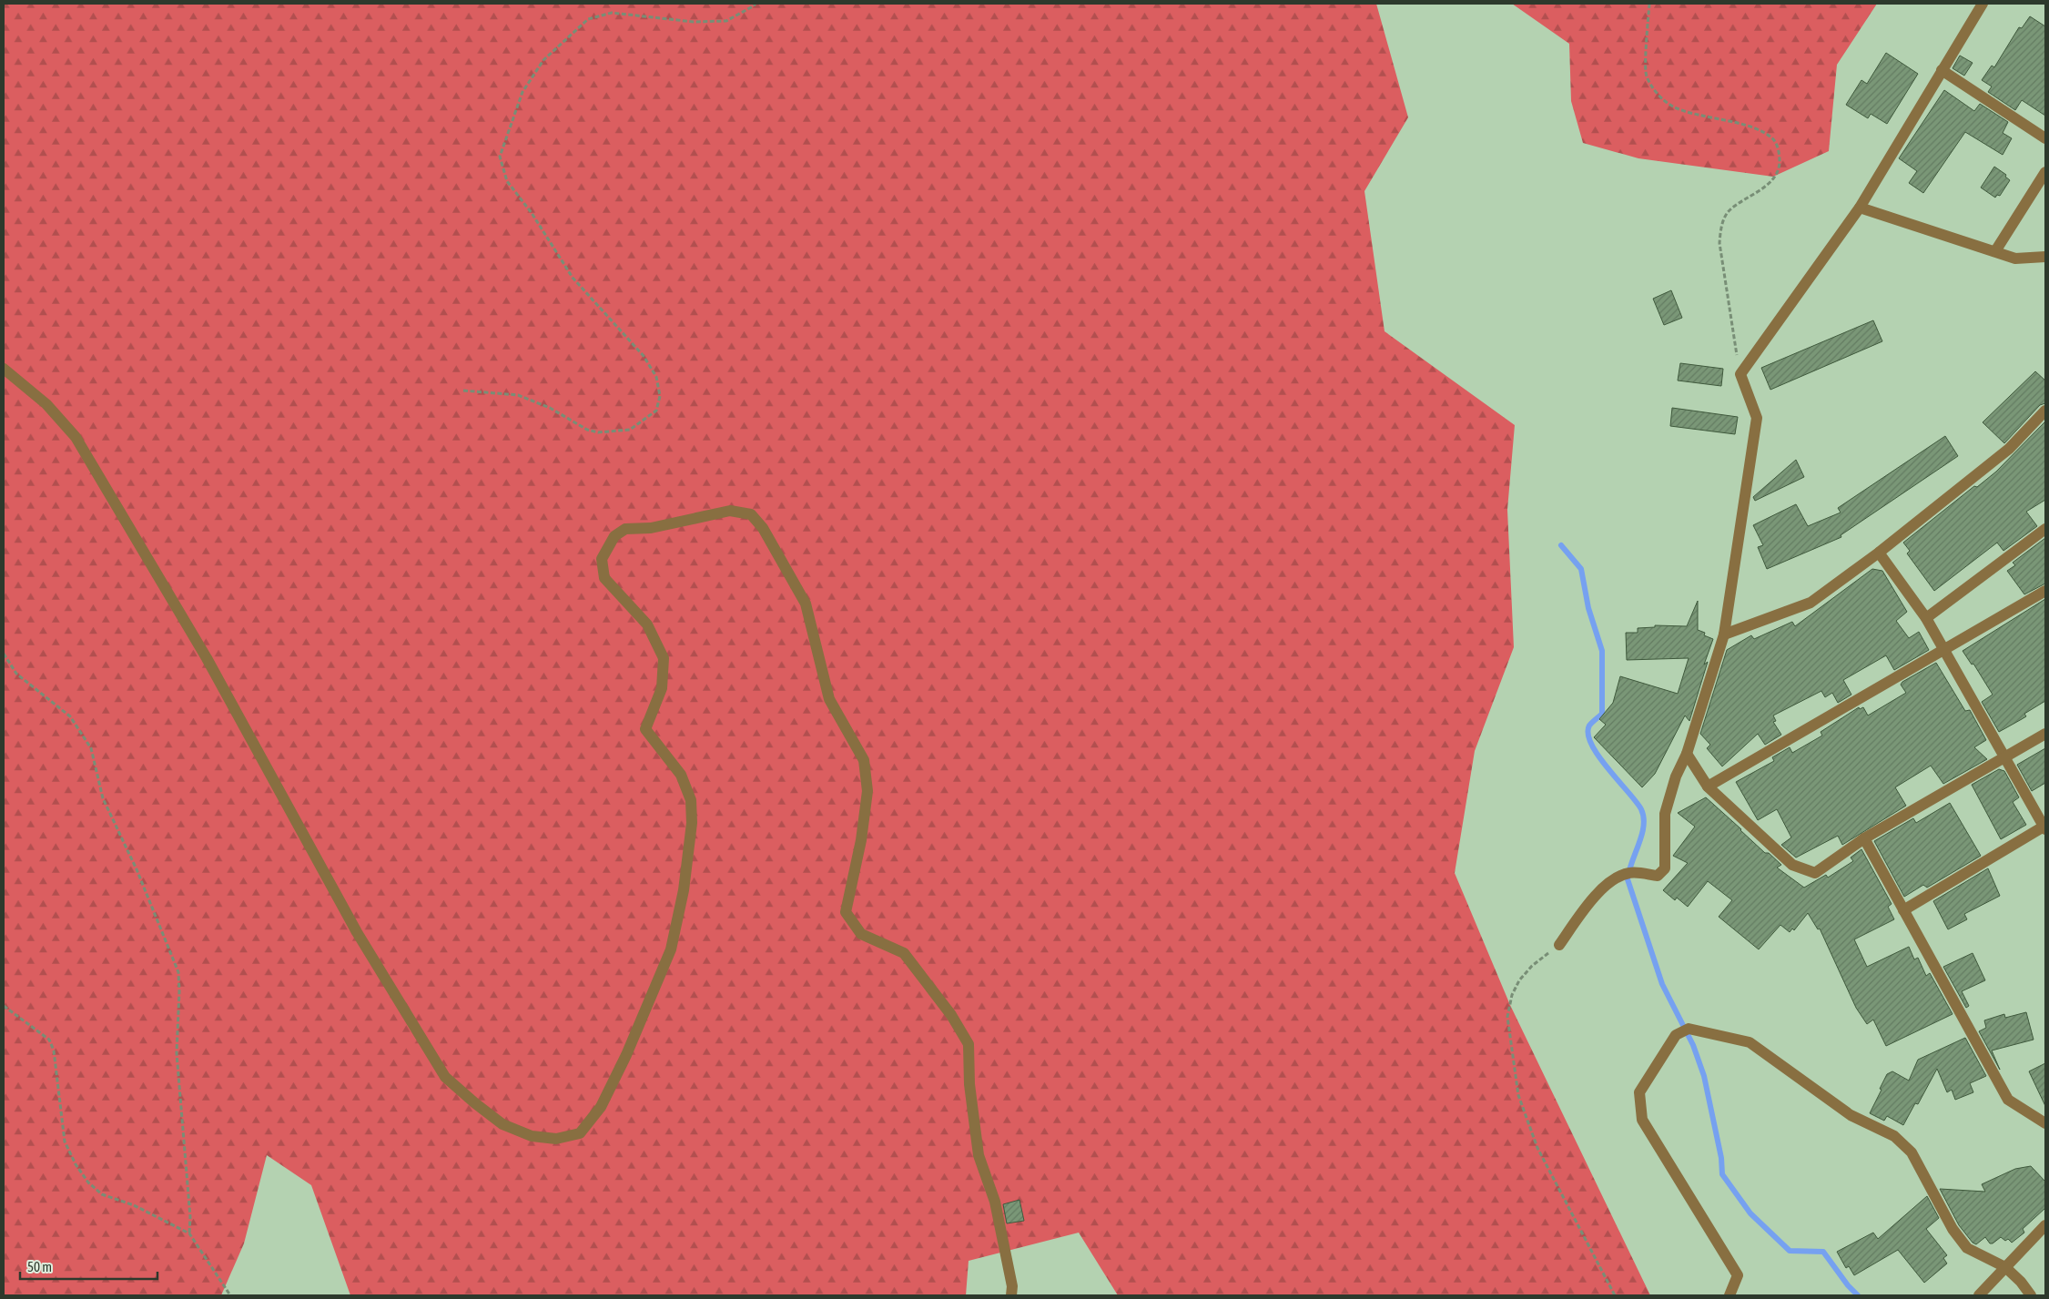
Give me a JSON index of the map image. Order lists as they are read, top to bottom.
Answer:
{
  "scale_bar": "50 m"
}
